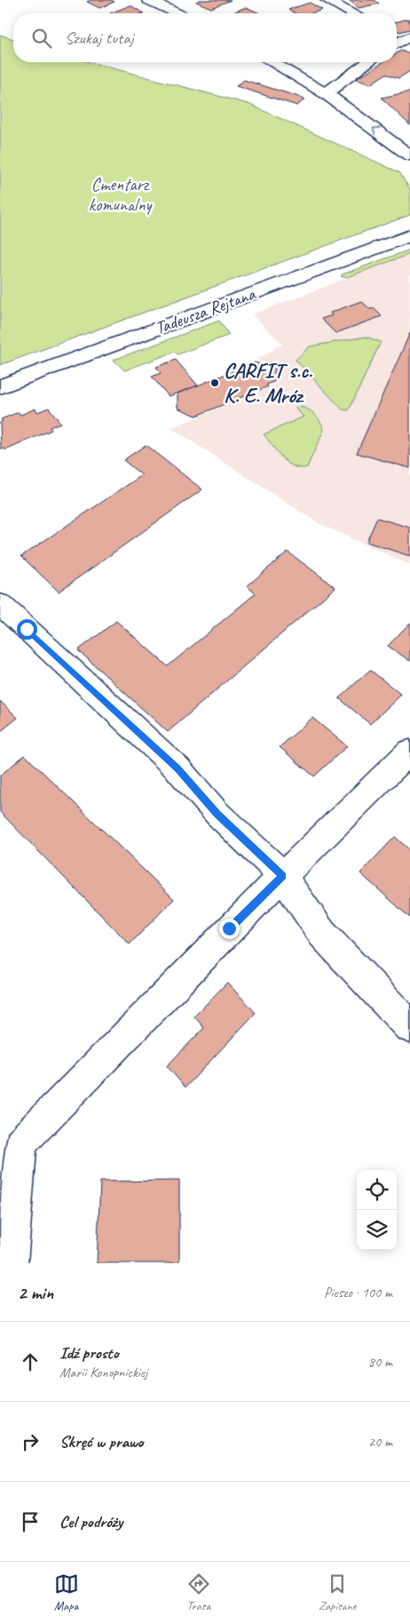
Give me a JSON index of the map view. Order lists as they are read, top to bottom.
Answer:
{
  "streets": {
    "street": ["Tadeusza Rejtana"]
  },
  "parks": ["Cmentarz komunalny"],
  "places": ["CARFIT s.c. K. E. Mróz"],
  "page": {
    "search": "Szukaj tutaj",
    "heading": ["2 min", "Pieszo · 100 m"],
    "list": [
      ["Idź prosto", "Marii Konopnickiej", "80 m"],
      ["Skręć w prawo", "20 m"],
      "Cel podróży"
    ],
    "nav": ["Mapa", "Trasa", "Zapisane"]
  }
}
